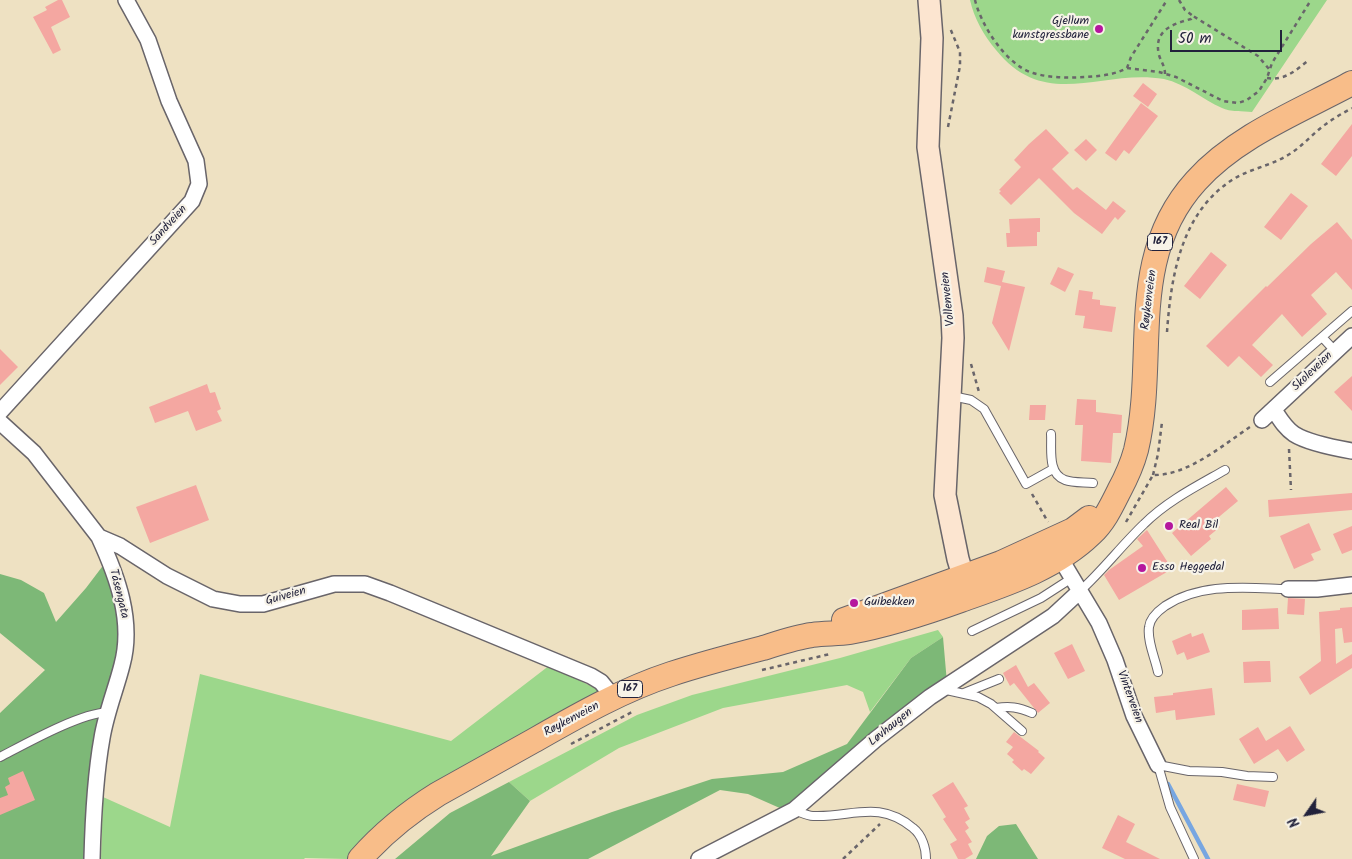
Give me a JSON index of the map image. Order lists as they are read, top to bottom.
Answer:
{
  "streets": {
    "main road": ["167", "Vollenveien", "Røykenveien"],
    "street": [
      "Sandveien",
      "Skoleveien",
      "Tåsengata",
      "Guiveien",
      "Vinterveien",
      "Løvhaugen"
    ]
  },
  "crossings": [
    ["Vollenveien", "Røykenveien"],
    ["Røykenveien", "Guiveien"],
    ["Røykenveien", "Vinterveien"],
    ["Tåsengata", "Guiveien"],
    ["Vinterveien", "Løvhaugen"]
  ],
  "places": [
    "Gjellum kunstgressbane",
    "Real Bil",
    "Esso Heggedal",
    "Guibekken"
  ],
  "scale_bar": "50 m",
  "north": "bottom left"
}
